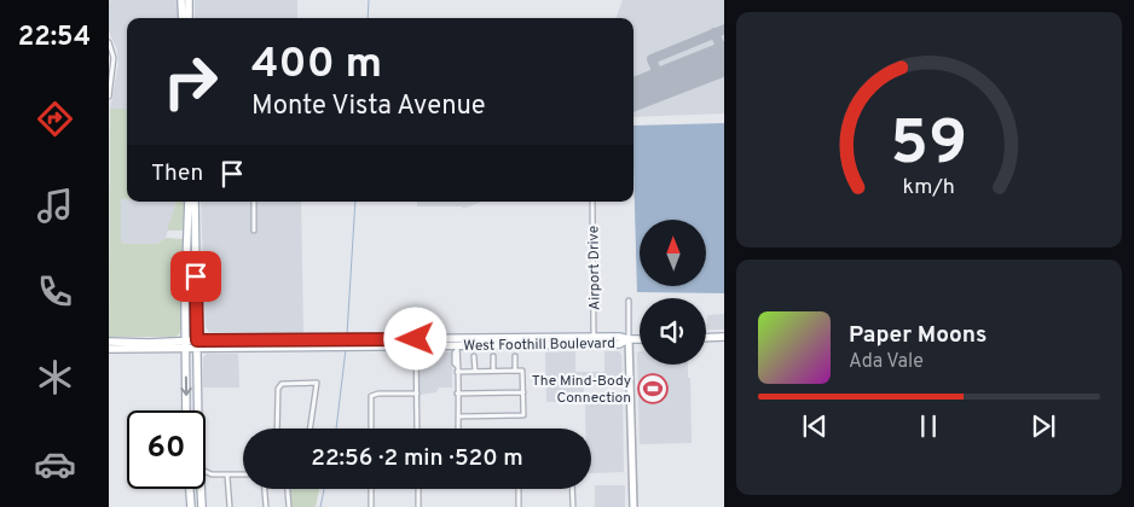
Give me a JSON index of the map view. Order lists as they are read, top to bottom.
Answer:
{
  "streets": {
    "main road": ["West Foothill Boulevard"],
    "street": ["Airport Drive"]
  },
  "crossings": [
    ["Airport Drive", "West Foothill Boulevard"]
  ],
  "places": {
    "sports": ["The Mind-Body Connection"]
  },
  "north": "top",
  "page": {
    "tabs": "22:54",
    "turn": ["400 m", "Monte Vista Avenue"],
    "then": "Then",
    "song": ["Paper Moons", "Ada Vale"],
    "limit": "60",
    "trip": "22:56 · 2 min · 520 m",
    "gauge": ["59", "km/h"]
  }
}
